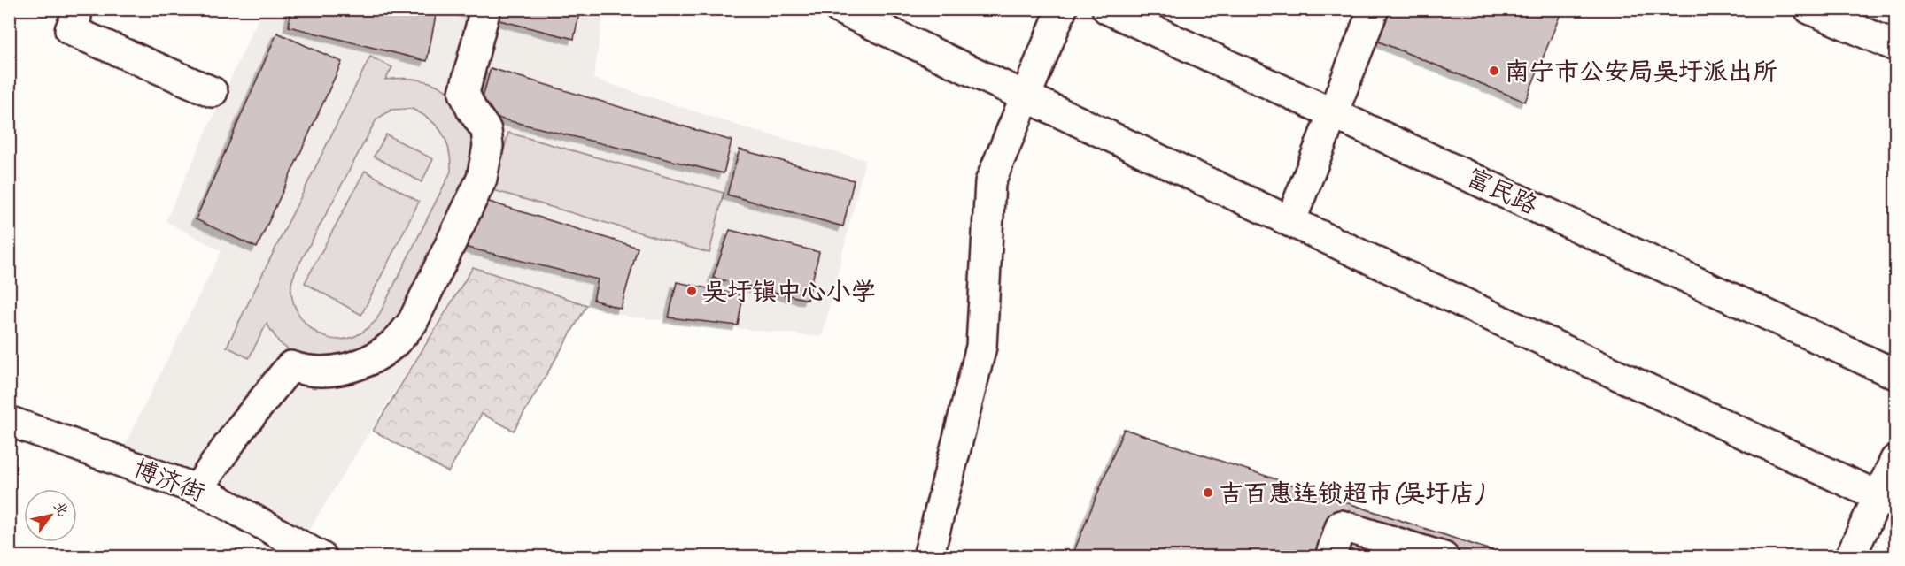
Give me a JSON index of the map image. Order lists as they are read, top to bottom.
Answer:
{
  "streets": {
    "main road": ["富民路", "博济街"]
  },
  "places": ["南宁市公安局吴圩派出所", "吴圩镇中心小学", "吉百惠连锁超市(吴圩店)"],
  "north": "top right"
}
